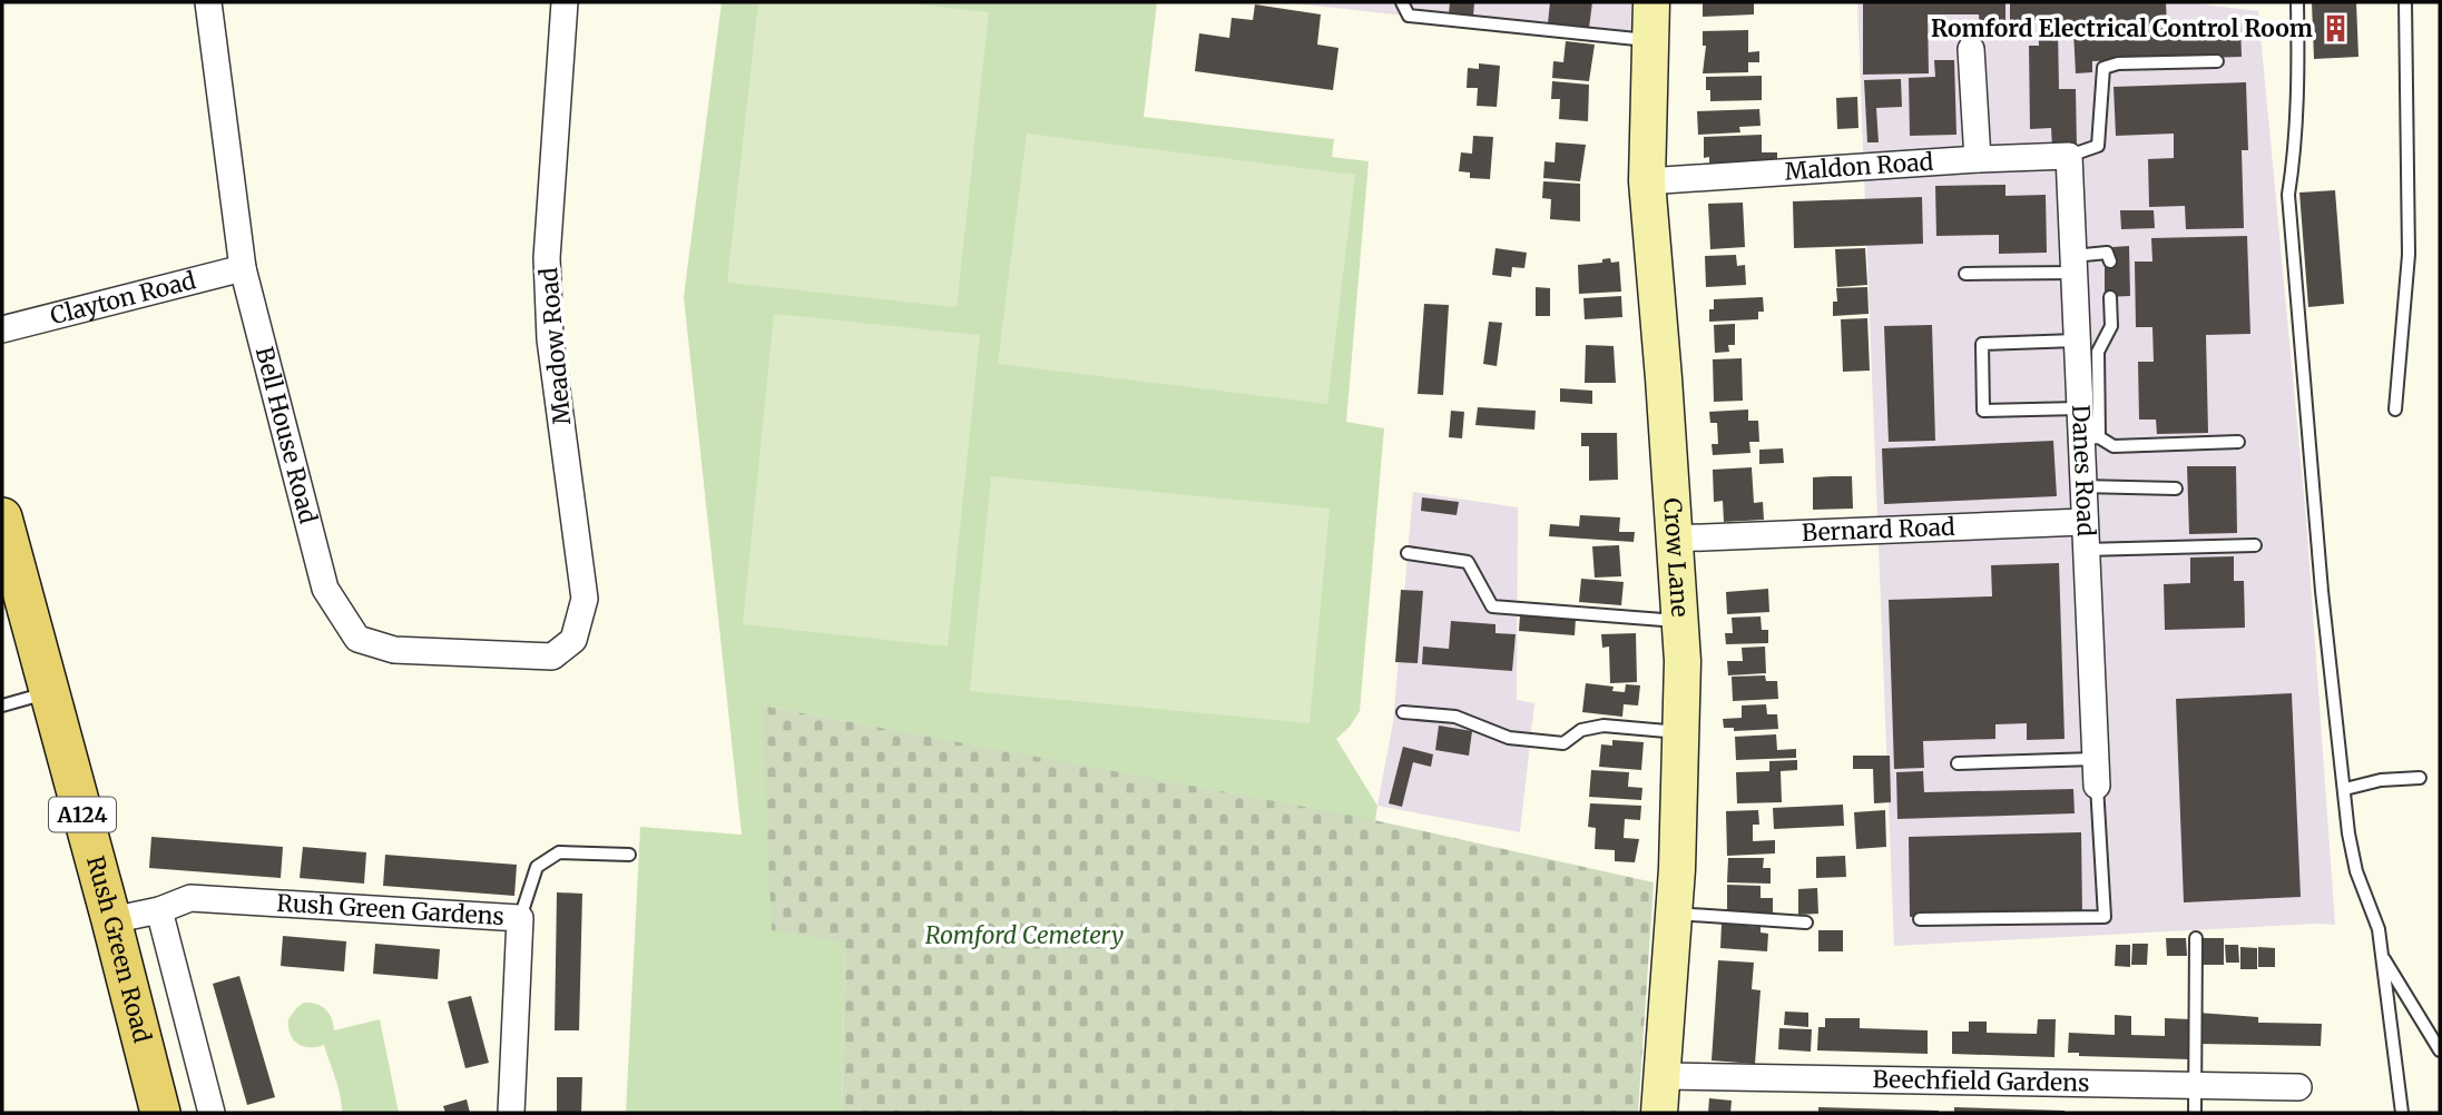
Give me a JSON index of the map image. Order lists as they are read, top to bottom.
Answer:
{
  "streets": {
    "main road": ["A124", "Rush Green Road"],
    "street": [
      "Maldon Road",
      "Clayton Road",
      "Meadow Road",
      "Bell House Road",
      "Danes Road",
      "Bernard Road",
      "Crow Lane",
      "Rush Green Gardens",
      "Beechfield Gardens"
    ]
  },
  "crossings": [
    ["Maldon Road", "Danes Road"],
    ["Maldon Road", "Crow Lane"],
    ["Clayton Road", "Bell House Road"],
    ["Meadow Road", "Bell House Road"],
    ["Danes Road", "Bernard Road"],
    ["Bernard Road", "Crow Lane"],
    ["Crow Lane", "Beechfield Gardens"],
    ["Rush Green Gardens", "Rush Green Road"]
  ],
  "parks": ["Romford Cemetery"],
  "places": {
    "building": ["Romford Electrical Control Room"]
  }
}
